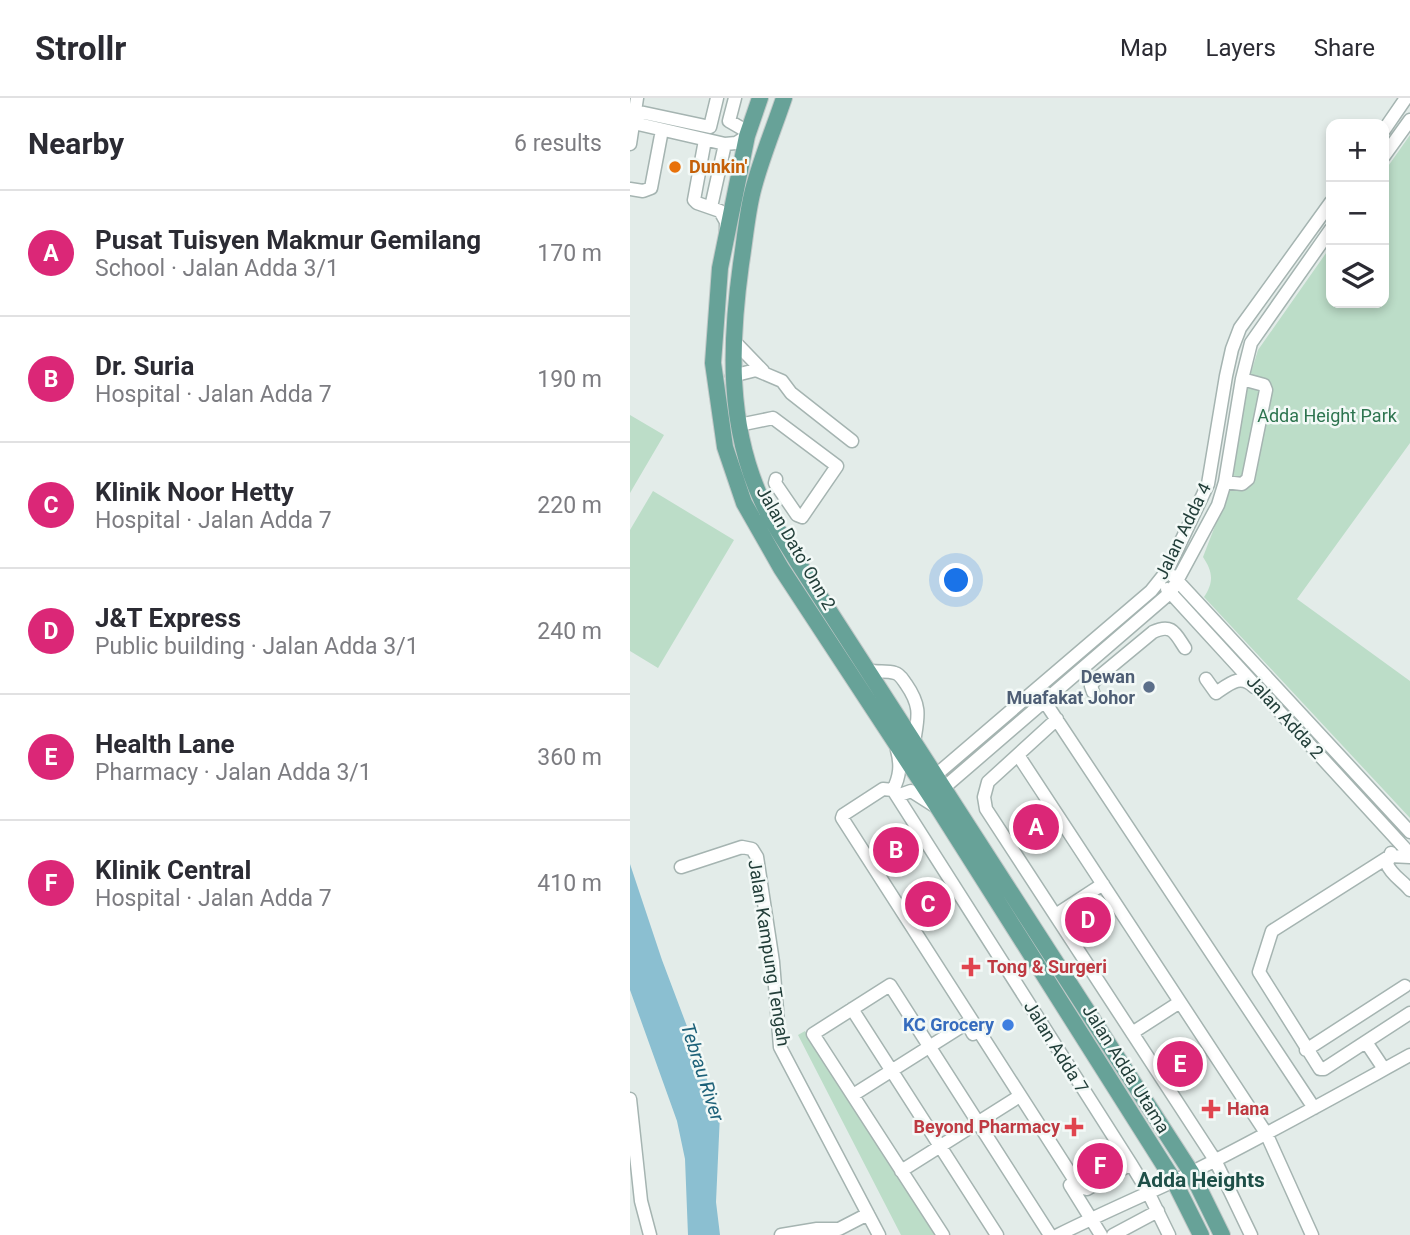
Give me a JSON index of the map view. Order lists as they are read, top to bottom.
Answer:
{
  "streets": {
    "main road": ["Jalan Dato' Onn 2", "Jalan Adda Utama"],
    "street": [
      "Jalan Adda 4",
      "Jalan Adda 2",
      "Jalan Kampung Tengah",
      "Jalan Adda 7"
    ]
  },
  "crossings": [
    ["Jalan Adda 4", "Jalan Dato' Onn 2"],
    ["Jalan Adda 4", "Jalan Adda 2"],
    ["Jalan Adda 4", "Jalan Adda Utama"],
    ["Jalan Dato' Onn 2", "Jalan Adda Utama"]
  ],
  "districts": ["Adda Heights"],
  "water": ["Tebrau River"],
  "parks": ["Adda Height Park"],
  "places": {
    "other": ["Dunkin'", "Dewan Muafakat Johor", "KC Grocery"],
    "health": ["Tong & Surgeri", "Hana", "Beyond Pharmacy"]
  },
  "page": {
    "header": "Strollr",
    "nav": ["Map", "Layers", "Share"],
    "heading": ["Nearby", "6 results"],
    "map_buttons": ["+", "−"],
    "list": [
      {
        "mark": "A",
        "name": "Pusat Tuisyen Makmur Gemilang",
        "note": "School · Jalan Adda 3/1",
        "value": "170 m"
      },
      {
        "mark": "B",
        "name": "Dr. Suria",
        "note": "Hospital · Jalan Adda 7",
        "value": "190 m"
      },
      {
        "mark": "C",
        "name": "Klinik Noor Hetty",
        "note": "Hospital · Jalan Adda 7",
        "value": "220 m"
      },
      {
        "mark": "D",
        "name": "J&T Express",
        "note": "Public building · Jalan Adda 3/1",
        "value": "240 m"
      },
      {
        "mark": "E",
        "name": "Health Lane",
        "note": "Pharmacy · Jalan Adda 3/1",
        "value": "360 m"
      },
      {
        "mark": "F",
        "name": "Klinik Central",
        "note": "Hospital · Jalan Adda 7",
        "value": "410 m"
      }
    ],
    "pins": [
      "A",
      "B",
      "C",
      "D",
      "E",
      "F"
    ]
  }
}
